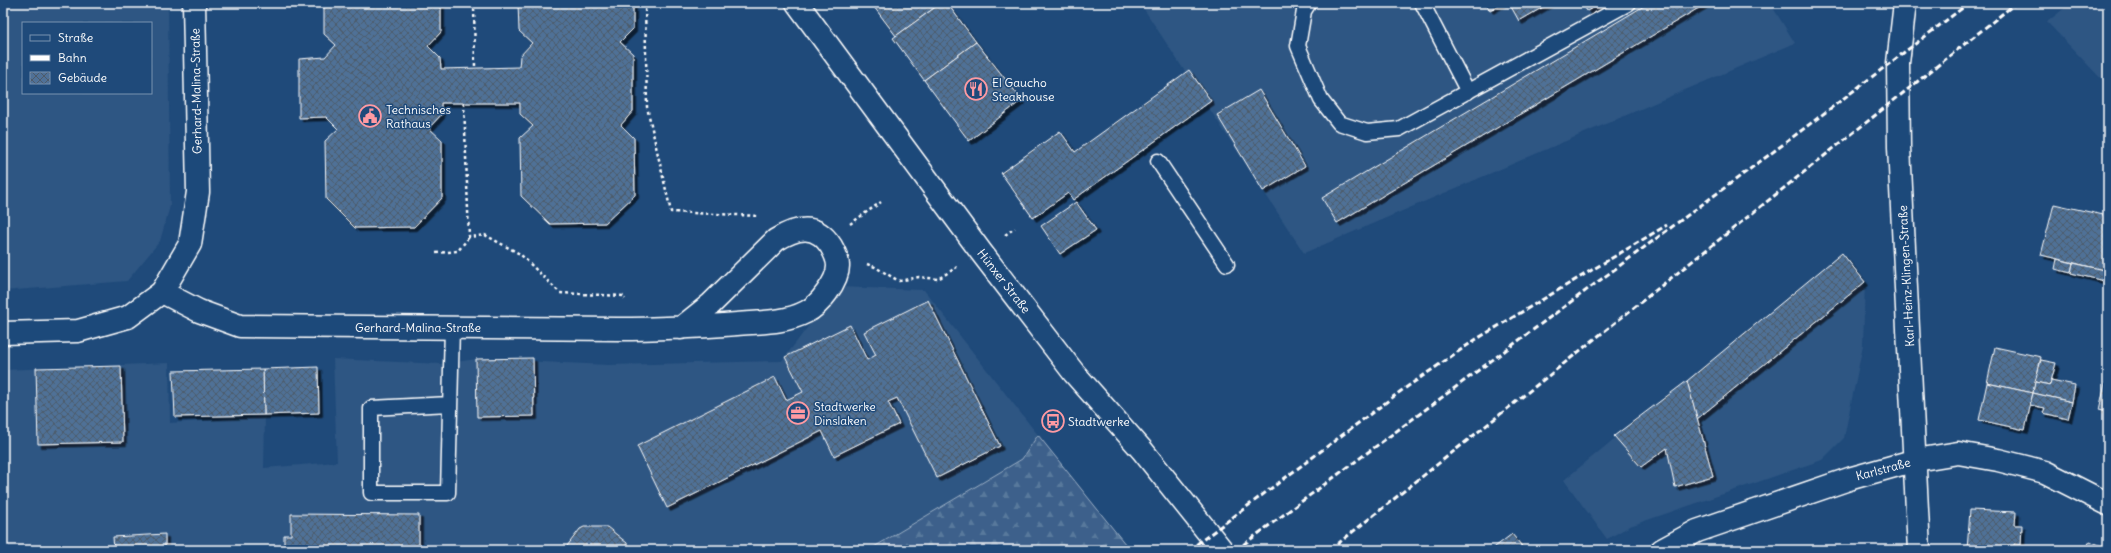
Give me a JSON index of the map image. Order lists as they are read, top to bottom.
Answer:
{
  "streets": {
    "street": [
      "Gerhard-Malina-Straße",
      "Karl-Heinz-Klingen-Straße",
      "Hünxer Straße",
      "Karlstraße"
    ]
  },
  "crossings": [
    ["Karl-Heinz-Klingen-Straße", "Karlstraße"]
  ],
  "places": {
    "restaurant": ["El Gaucho Steakhouse"],
    "public building": ["Technisches Rathaus"],
    "office": ["Stadtwerke Dinslaken"],
    "bus stop": ["Stadtwerke"]
  },
  "legend": ["Straße", "Bahn", "Gebäude"]
}
